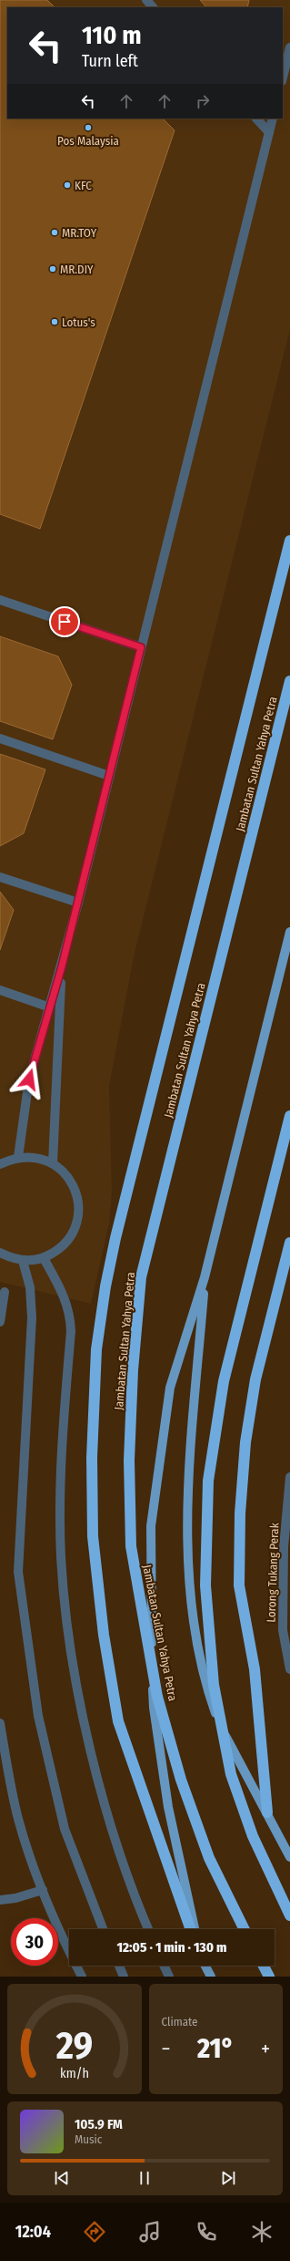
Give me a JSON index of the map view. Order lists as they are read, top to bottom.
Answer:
{
  "streets": {
    "highway": ["Jambatan Sultan Yahya Petra"],
    "street": ["Lorong Tukang Perak"]
  },
  "places": [
    "Pos Malaysia",
    "KFC",
    "MR.TOY",
    "MR.DIY",
    "Lotus's"
  ],
  "page": {
    "turn": ["110 m", "Turn left"],
    "limit": "30",
    "trip": "12:05 · 1 min · 130 m",
    "tile": "Climate",
    "heat": ["−", "21°", "+"],
    "song": ["105.9 FM", "Music"],
    "tabs": "12:04",
    "gauge": ["29", "km/h"]
  }
}
